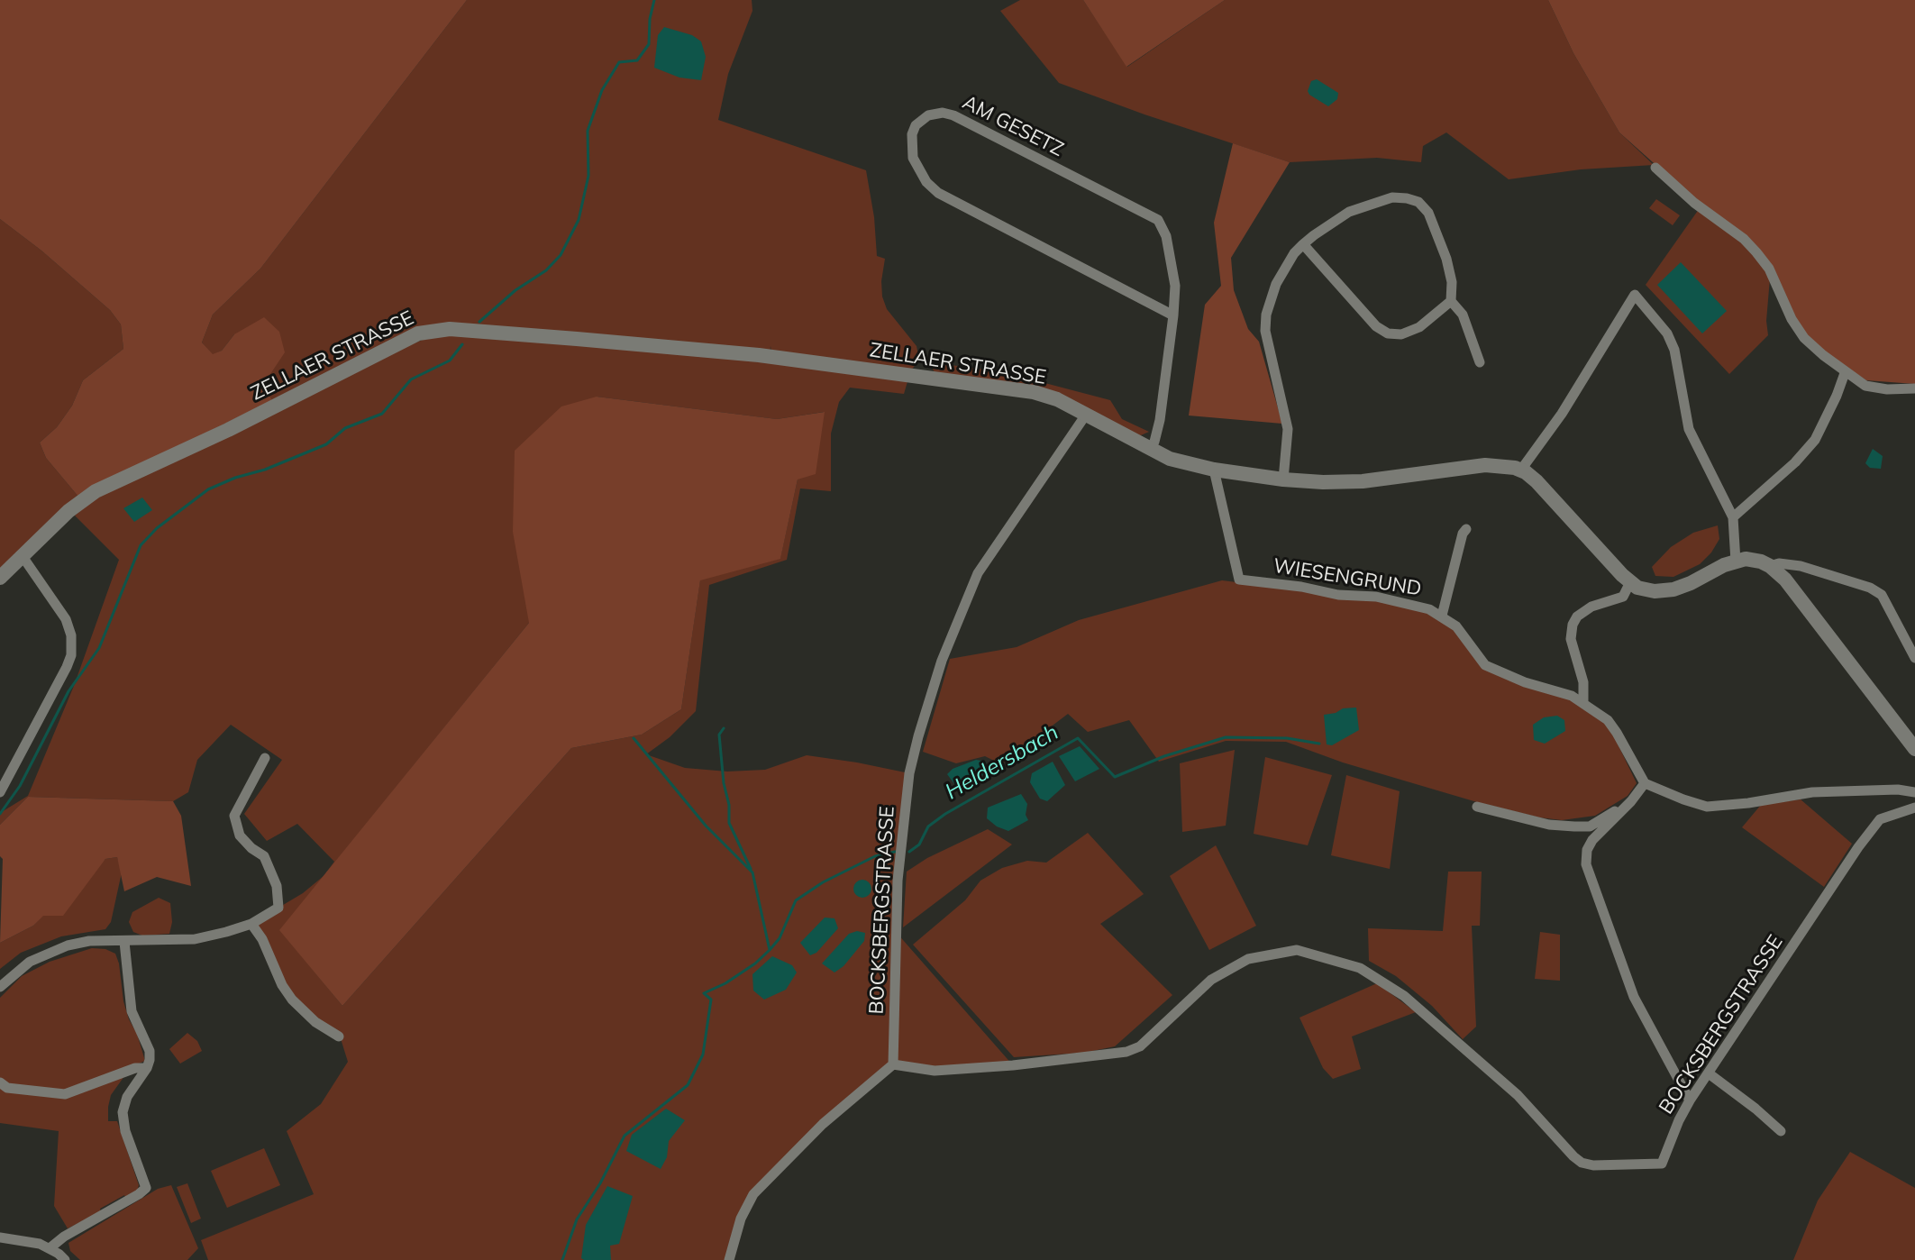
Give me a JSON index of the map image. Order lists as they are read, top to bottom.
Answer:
{
  "streets": {
    "street": [
      "AM GESETZ",
      "ZELLAER STRASSE",
      "WIESENGRUND",
      "BOCKSBERGSTRASSE"
    ]
  },
  "crossings": [
    ["AM GESETZ", "ZELLAER STRASSE"],
    ["ZELLAER STRASSE", "WIESENGRUND"],
    ["ZELLAER STRASSE", "BOCKSBERGSTRASSE"]
  ],
  "water": ["Heldersbach"]
}
